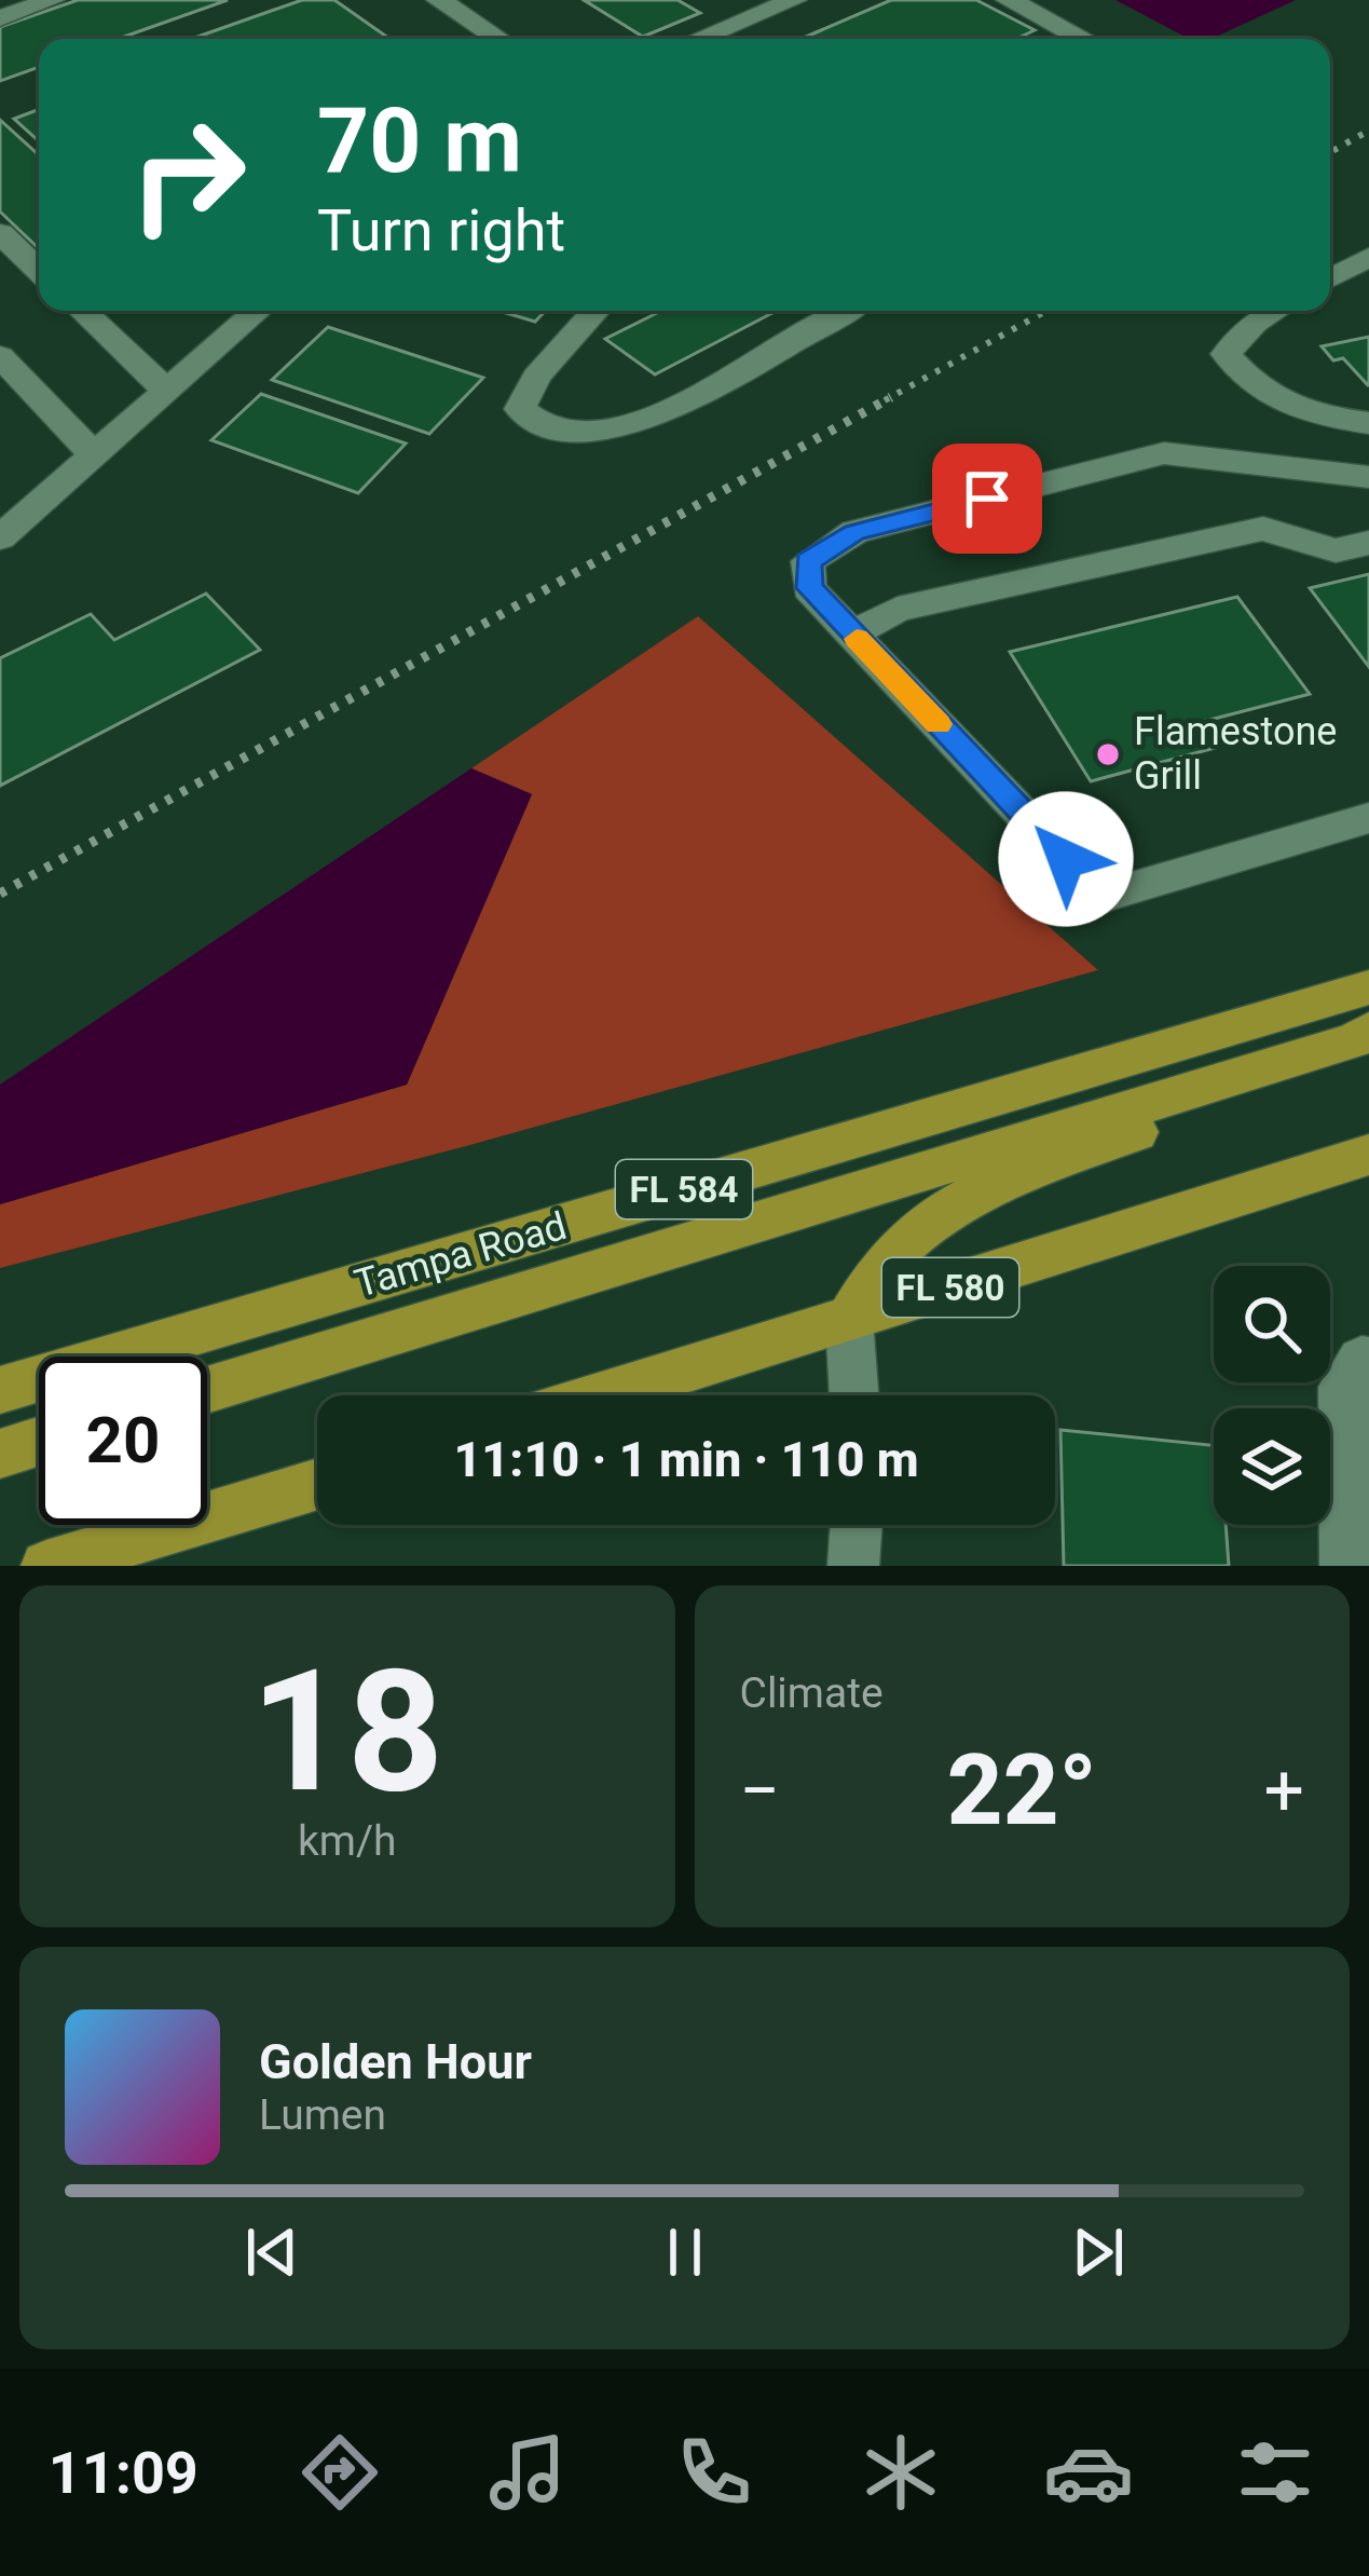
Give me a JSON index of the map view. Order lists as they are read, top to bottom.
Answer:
{
  "streets": {
    "main road": ["FL 584", "Tampa Road", "FL 580"]
  },
  "places": ["Flamestone Grill"],
  "page": {
    "turn": ["70 m", "Turn right"],
    "limit": "20",
    "trip": "11:10 · 1 min · 110 m",
    "tile": [
      ["18", "km/h"],
      "Climate"
    ],
    "heat": ["−", "22°", "+"],
    "song": ["Golden Hour", "Lumen"],
    "tabs": "11:09"
  }
}
